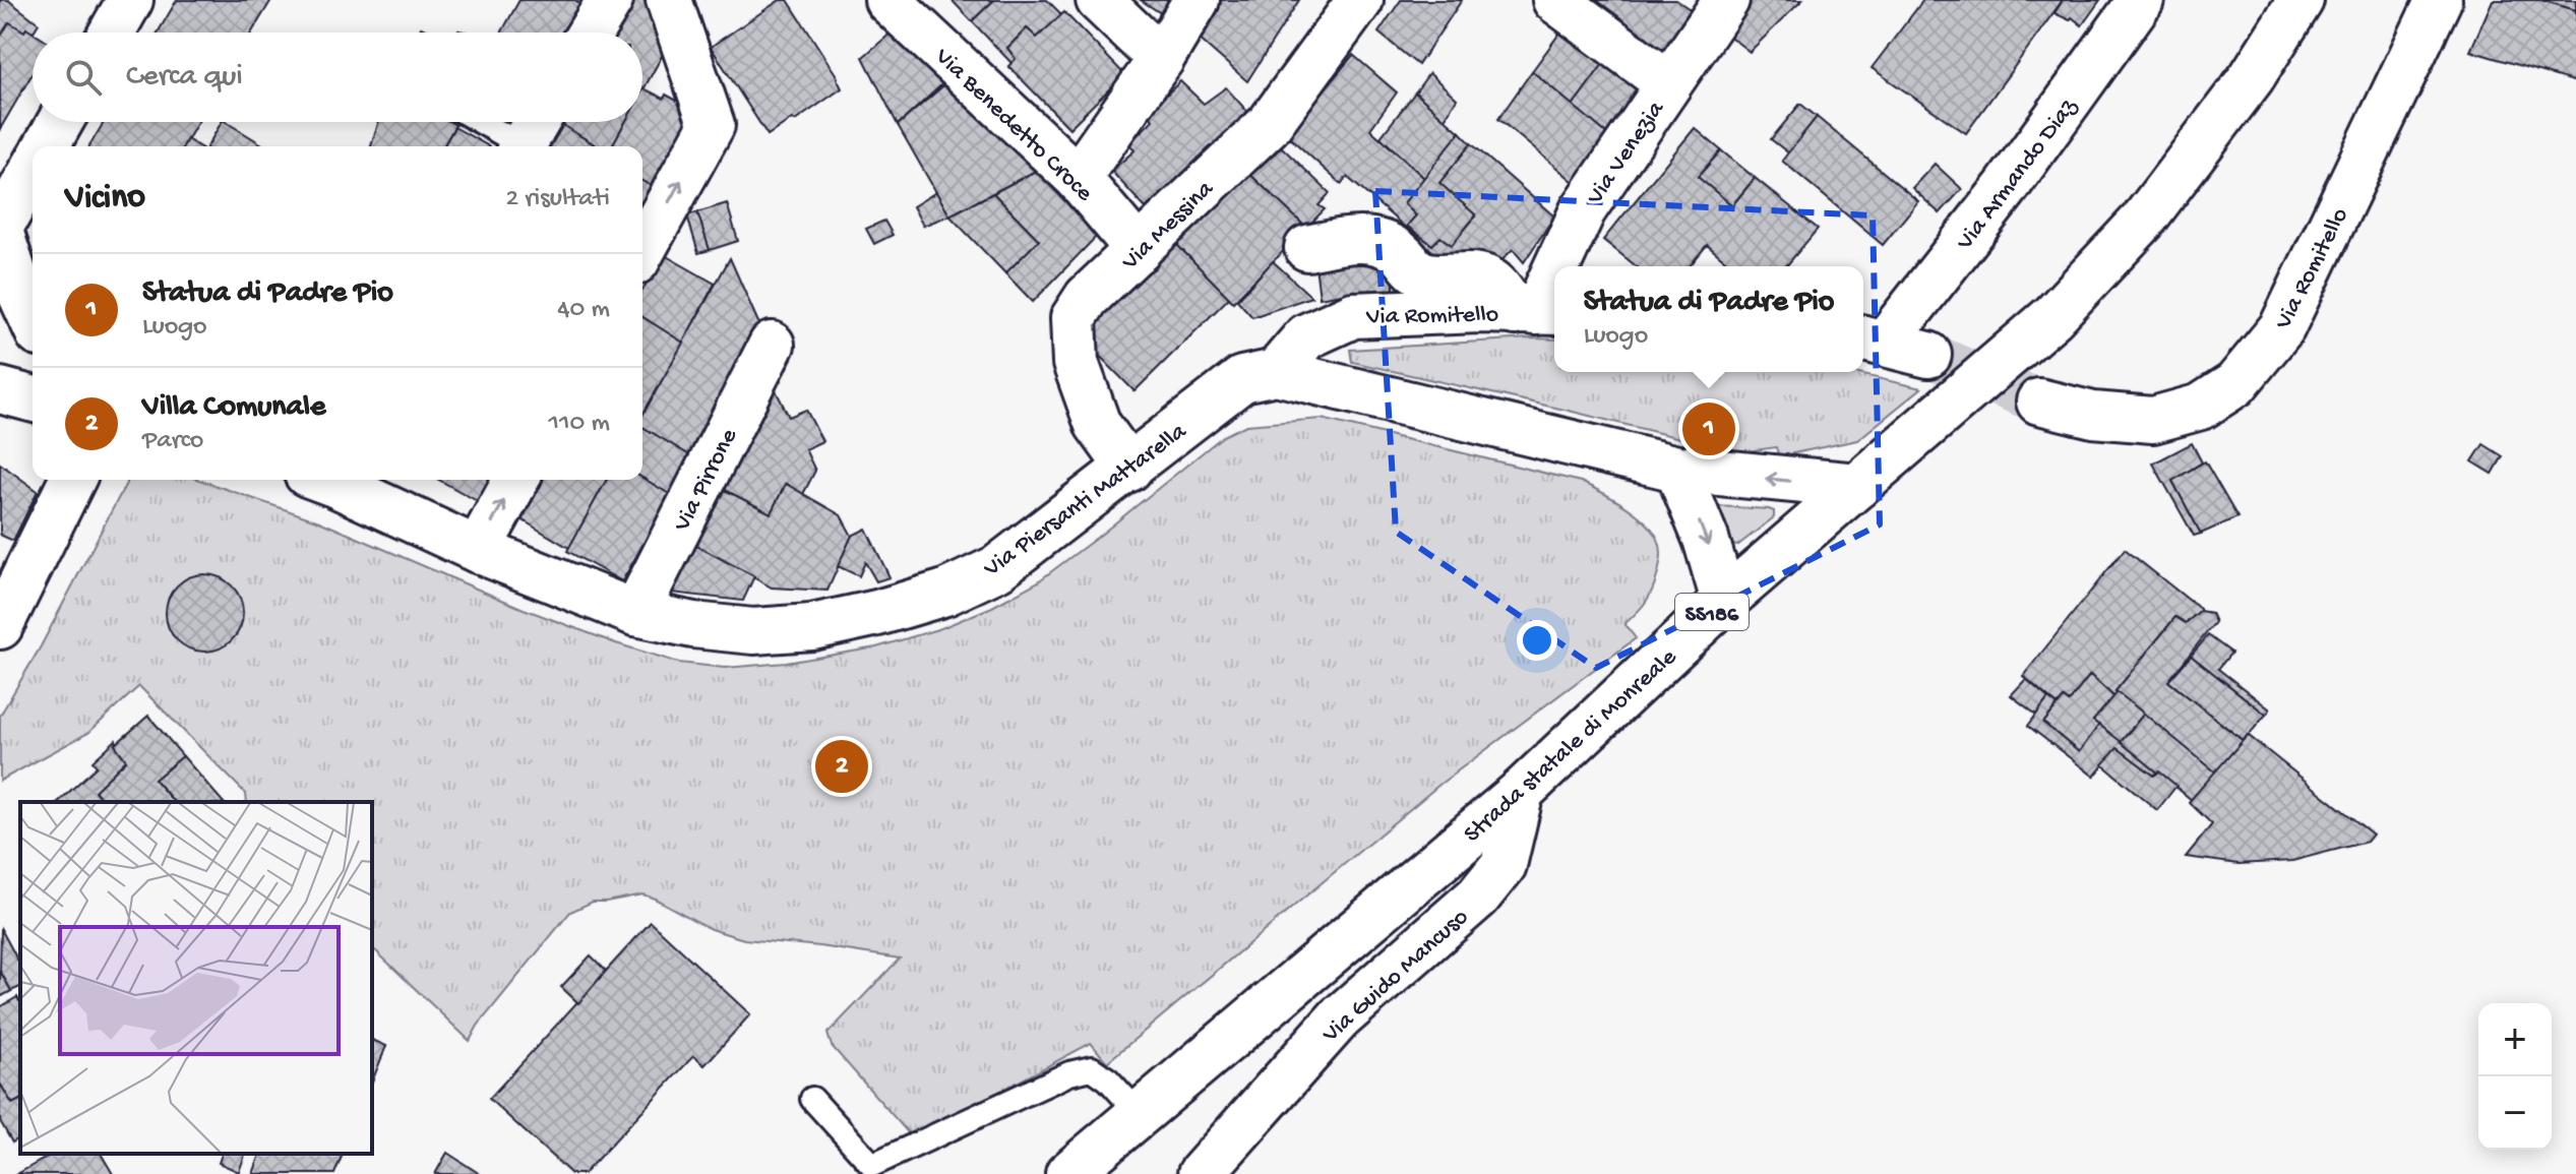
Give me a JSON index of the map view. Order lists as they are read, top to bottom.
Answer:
{
  "streets": {
    "street": [
      "Via Benedetto Croce",
      "Via Venezia",
      "Via Armando Diaz",
      "Via Messina",
      "Via Romitello",
      "Via Pirrone",
      "Via Piersanti Mattarella",
      "SS186",
      "Strada statale di Monreale",
      "Via Guido Mancuso"
    ]
  },
  "crossings": [
    ["Via Benedetto Croce", "Via Messina"],
    ["Via Venezia", "Via Romitello"],
    ["Via Messina", "Via Piersanti Mattarella"],
    ["Via Romitello", "Via Piersanti Mattarella"],
    ["Via Pirrone", "Via Piersanti Mattarella"],
    ["Via Piersanti Mattarella", "Strada statale di Monreale"],
    ["Strada statale di Monreale", "Via Guido Mancuso"]
  ],
  "page": {
    "search": "Cerca qui",
    "heading": ["Vicino", "2 risultati"],
    "list": [
      {
        "mark": "1",
        "name": "Statua di Padre Pio",
        "note": "Luogo",
        "value": "40 m"
      },
      {
        "mark": "2",
        "name": "Villa Comunale",
        "note": "Parco",
        "value": "110 m"
      }
    ],
    "popup": ["Statua di Padre Pio", "Luogo"],
    "pins": ["1", "2"],
    "map_buttons": ["+", "−"]
  }
}
